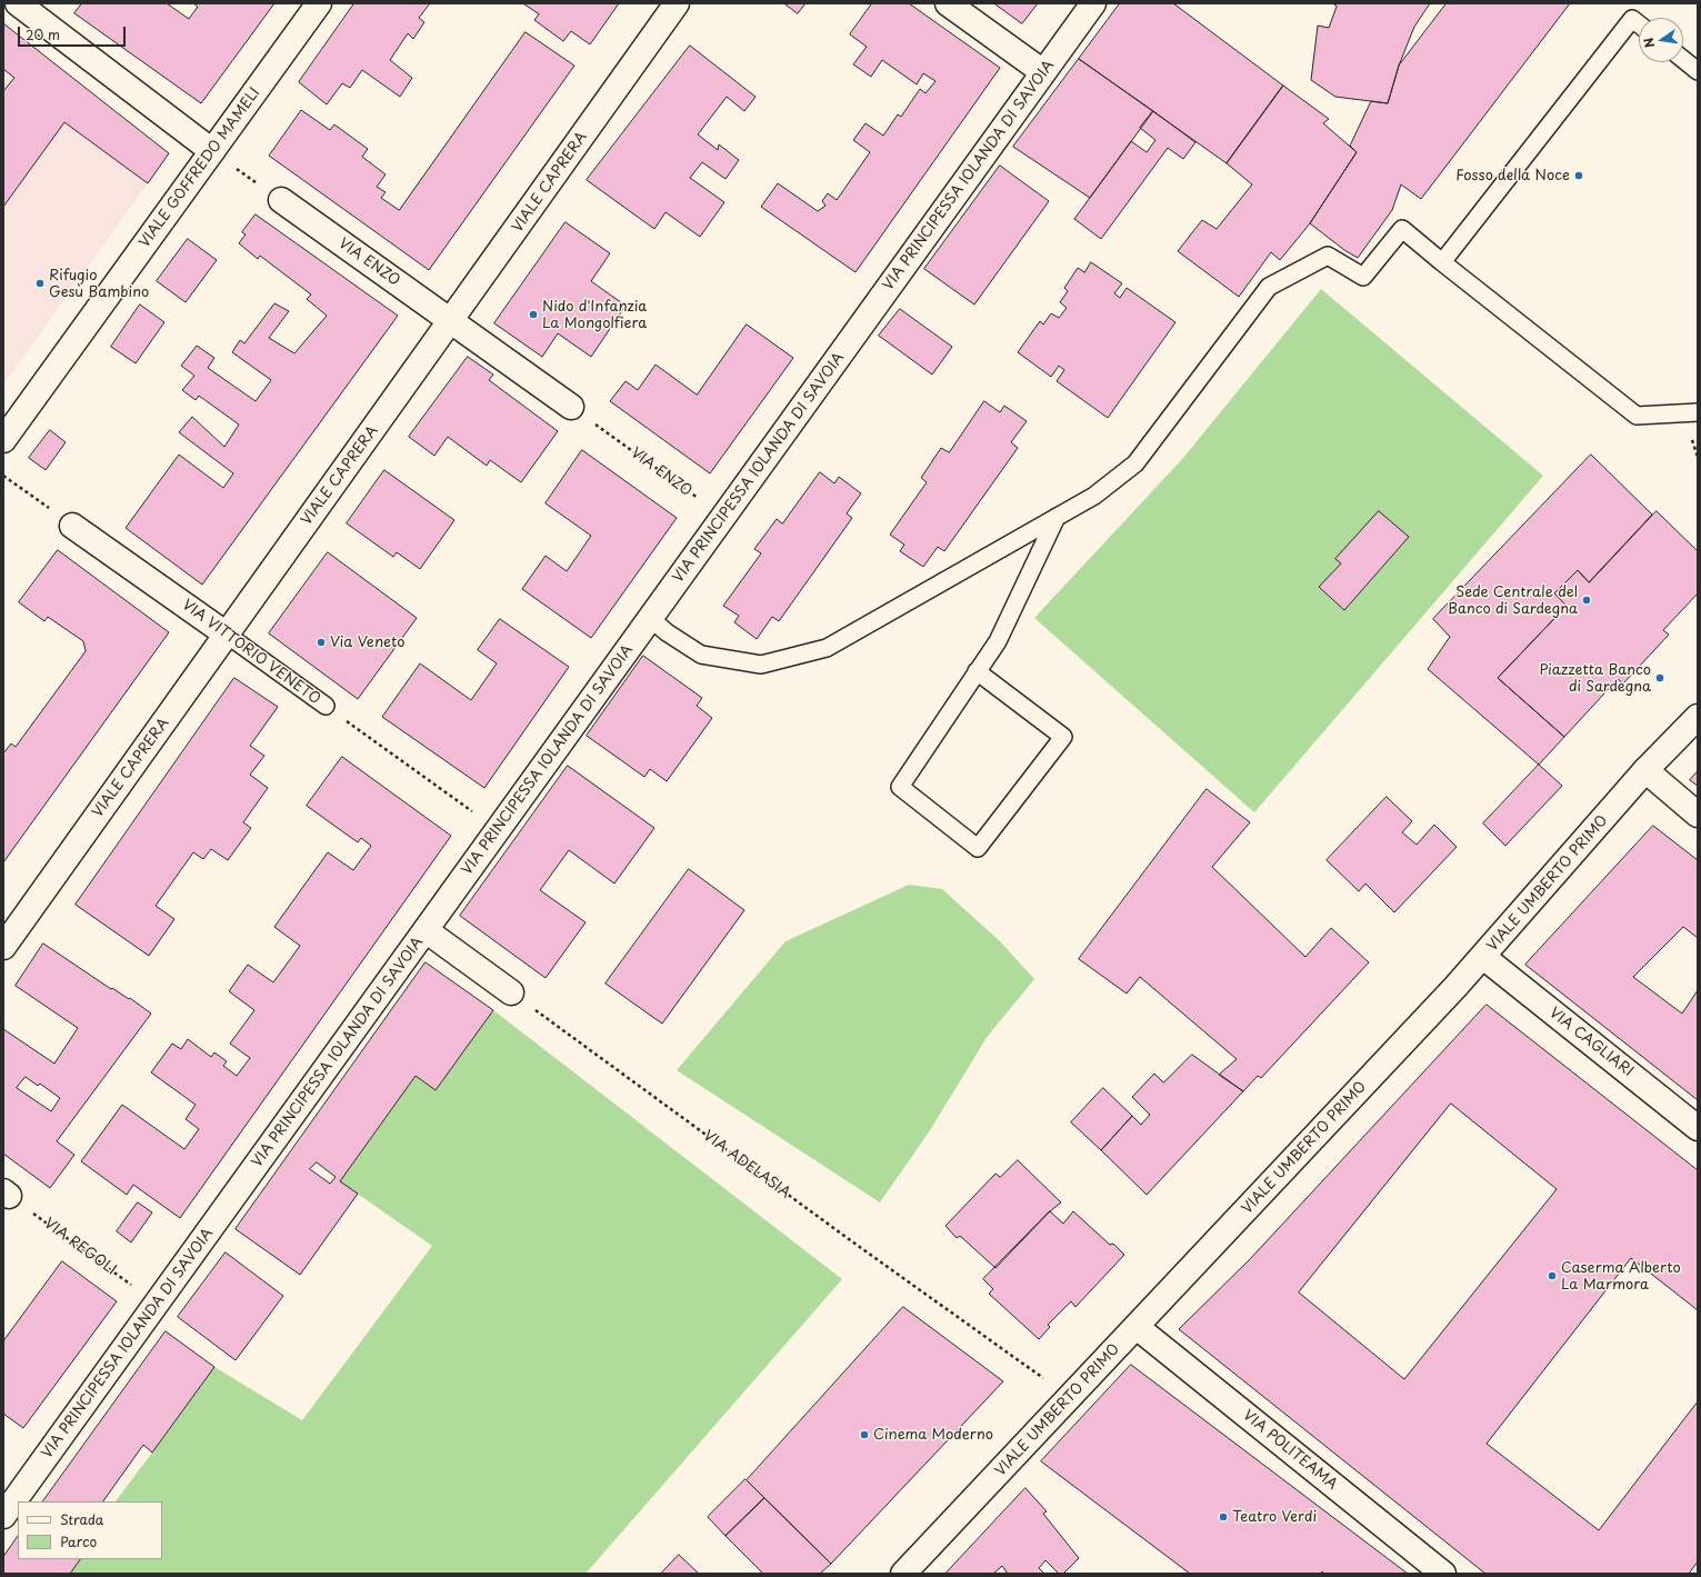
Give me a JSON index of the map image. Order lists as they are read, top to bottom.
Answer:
{
  "streets": {
    "street": [
      "VIALE GOFFREDO MAMELI",
      "VIA PRINCIPESSA IOLANDA DI SAVOIA",
      "VIALE CAPRERA",
      "VIA ENZO",
      "VIA VITTORIO VENETO",
      "VIALE UMBERTO PRIMO",
      "VIA CAGLIARI",
      "VIA POLITEAMA"
    ],
    "path": ["VIA ADELASIA", "VIA REGOLI"]
  },
  "crossings": [
    ["VIA PRINCIPESSA IOLANDA DI SAVOIA", "VIA ENZO"],
    ["VIA PRINCIPESSA IOLANDA DI SAVOIA", "VIA VITTORIO VENETO"],
    ["VIA PRINCIPESSA IOLANDA DI SAVOIA", "VIA REGOLI"],
    ["VIALE CAPRERA", "VIA ENZO"],
    ["VIALE CAPRERA", "VIA VITTORIO VENETO"],
    ["VIALE UMBERTO PRIMO", "VIA CAGLIARI"],
    ["VIALE UMBERTO PRIMO", "VIA ADELASIA"],
    ["VIALE UMBERTO PRIMO", "VIA POLITEAMA"]
  ],
  "places": [
    "Fosso della Noce",
    "Rifugio Gesù Bambino",
    "Nido d'Infanzia La Mongolfiera",
    "Sede Centrale del Banco di Sardegna",
    "Via Veneto",
    "Piazzetta Banco di Sardegna",
    "Caserma Alberto La Marmora",
    "Cinema Moderno",
    "Teatro Verdi"
  ],
  "legend": ["Strada", "Parco"],
  "scale_bar": "20 m",
  "north": "left"
}
